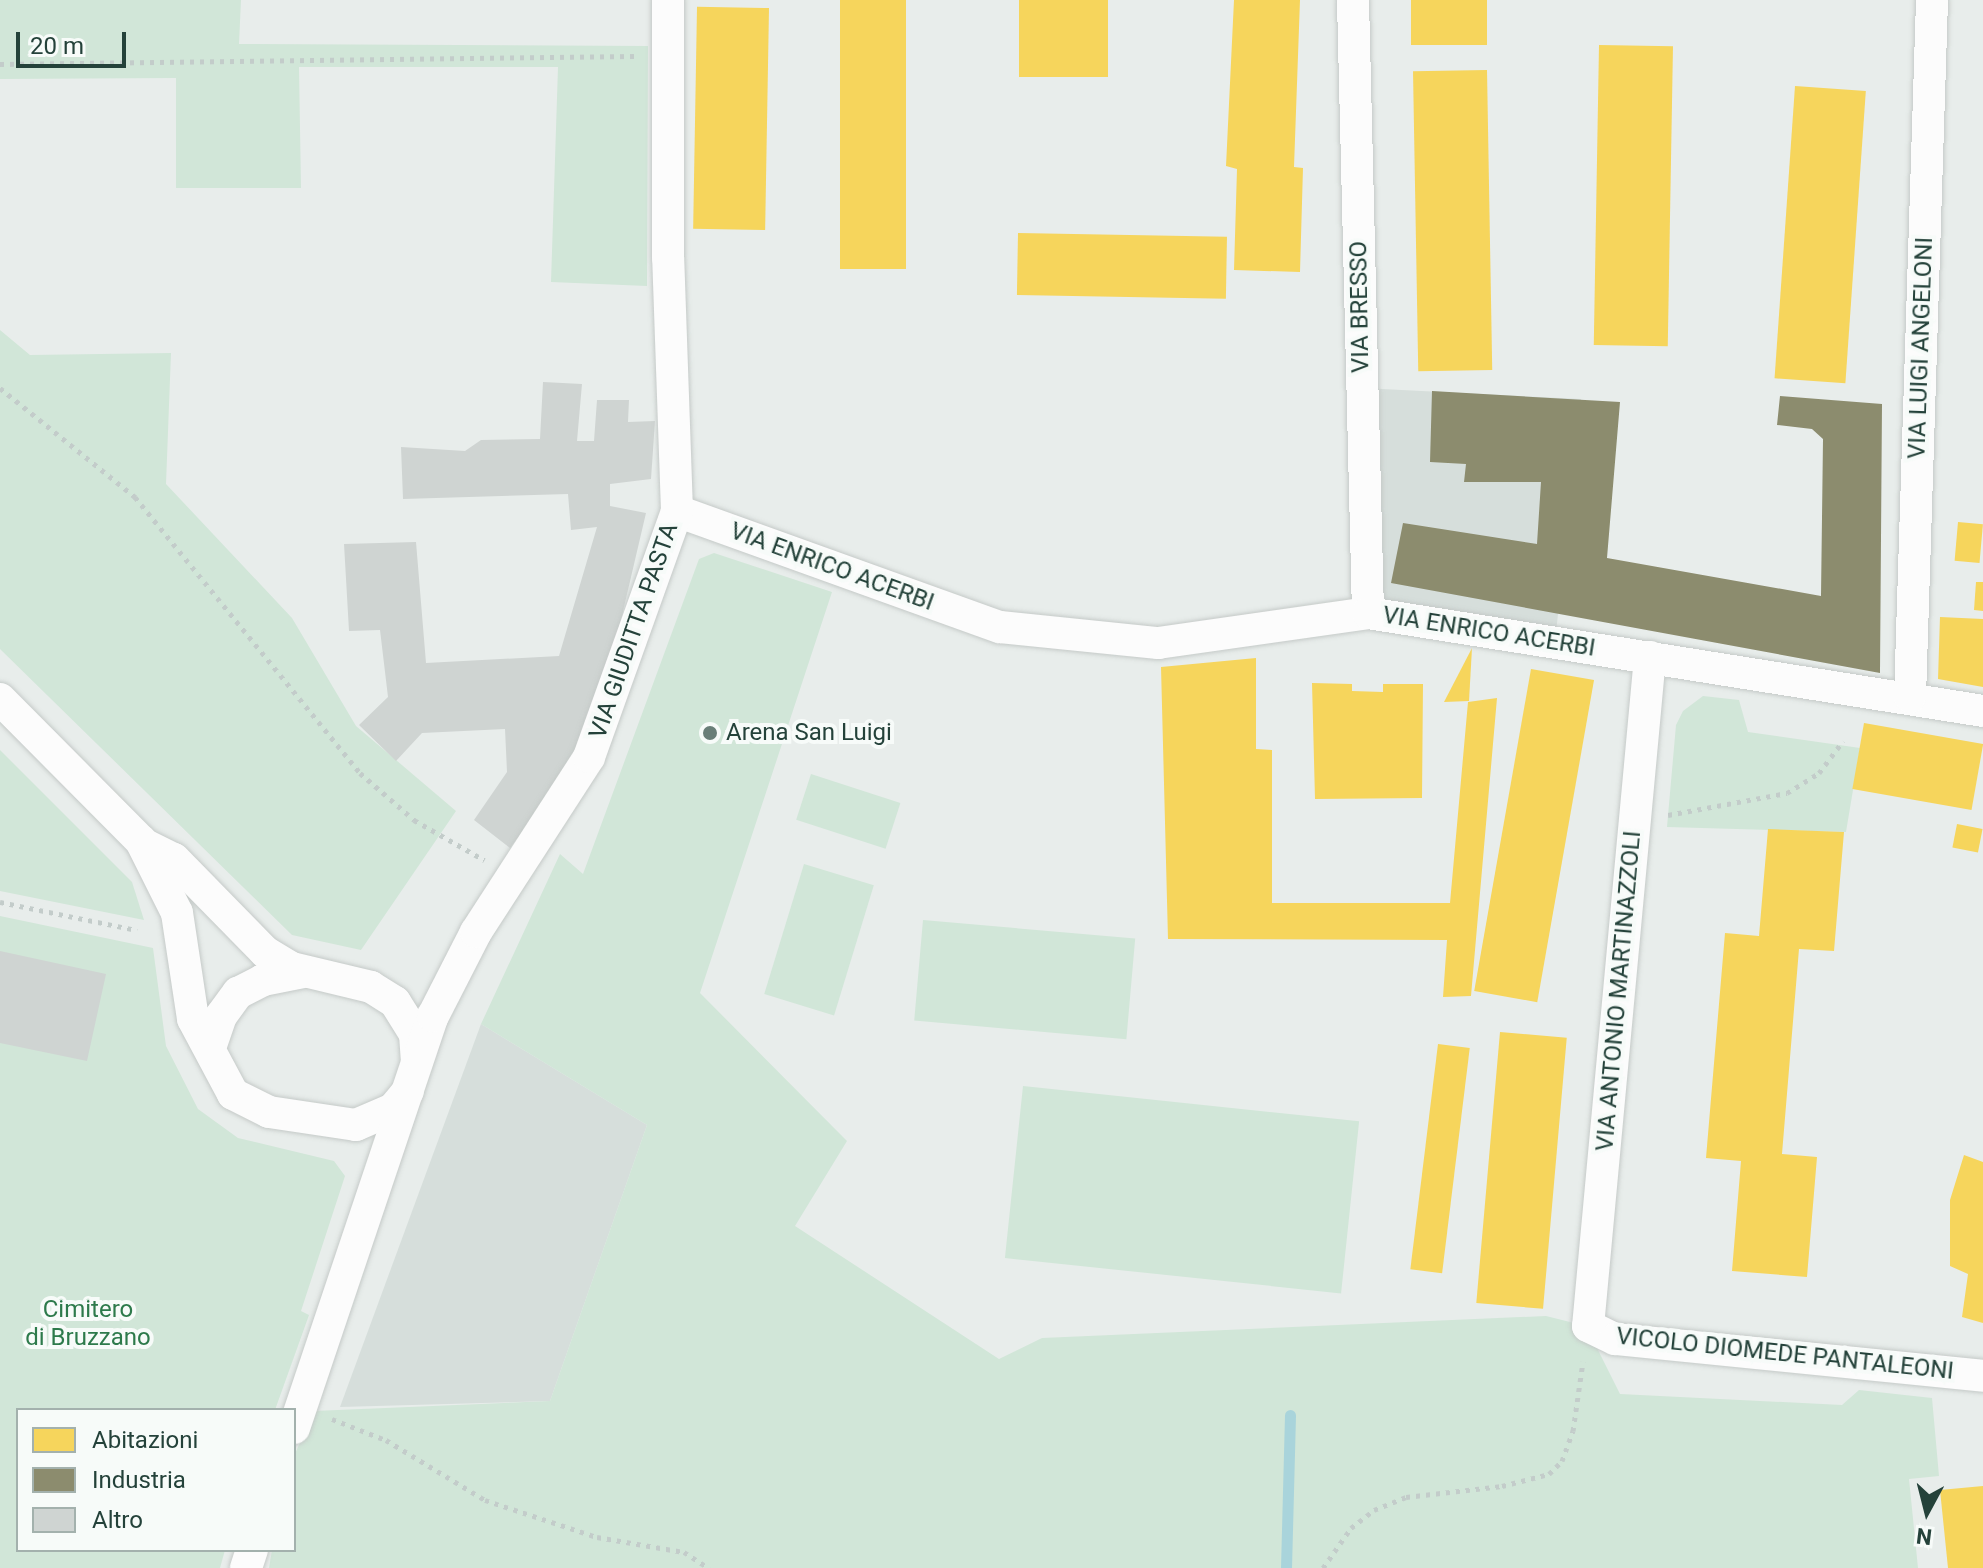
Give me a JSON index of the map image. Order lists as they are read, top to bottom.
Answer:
{
  "streets": {
    "street": [
      "VIA BRESSO",
      "VIA LUIGI ANGELONI",
      "VIA ENRICO ACERBI",
      "VIA GIUDITTA PASTA",
      "VIA ANTONIO MARTINAZZOLI",
      "VICOLO DIOMEDE PANTALEONI"
    ]
  },
  "crossings": [
    ["VIA BRESSO", "VIA ENRICO ACERBI"],
    ["VIA LUIGI ANGELONI", "VIA ENRICO ACERBI"],
    ["VIA ENRICO ACERBI", "VIA GIUDITTA PASTA"],
    ["VIA ENRICO ACERBI", "VIA ANTONIO MARTINAZZOLI"],
    ["VIA ANTONIO MARTINAZZOLI", "VICOLO DIOMEDE PANTALEONI"]
  ],
  "parks": ["Cimitero di Bruzzano"],
  "places": ["Arena San Luigi"],
  "legend": ["Abitazioni", "Industria", "Altro"],
  "scale_bar": "20 m",
  "north": "bottom"
}
